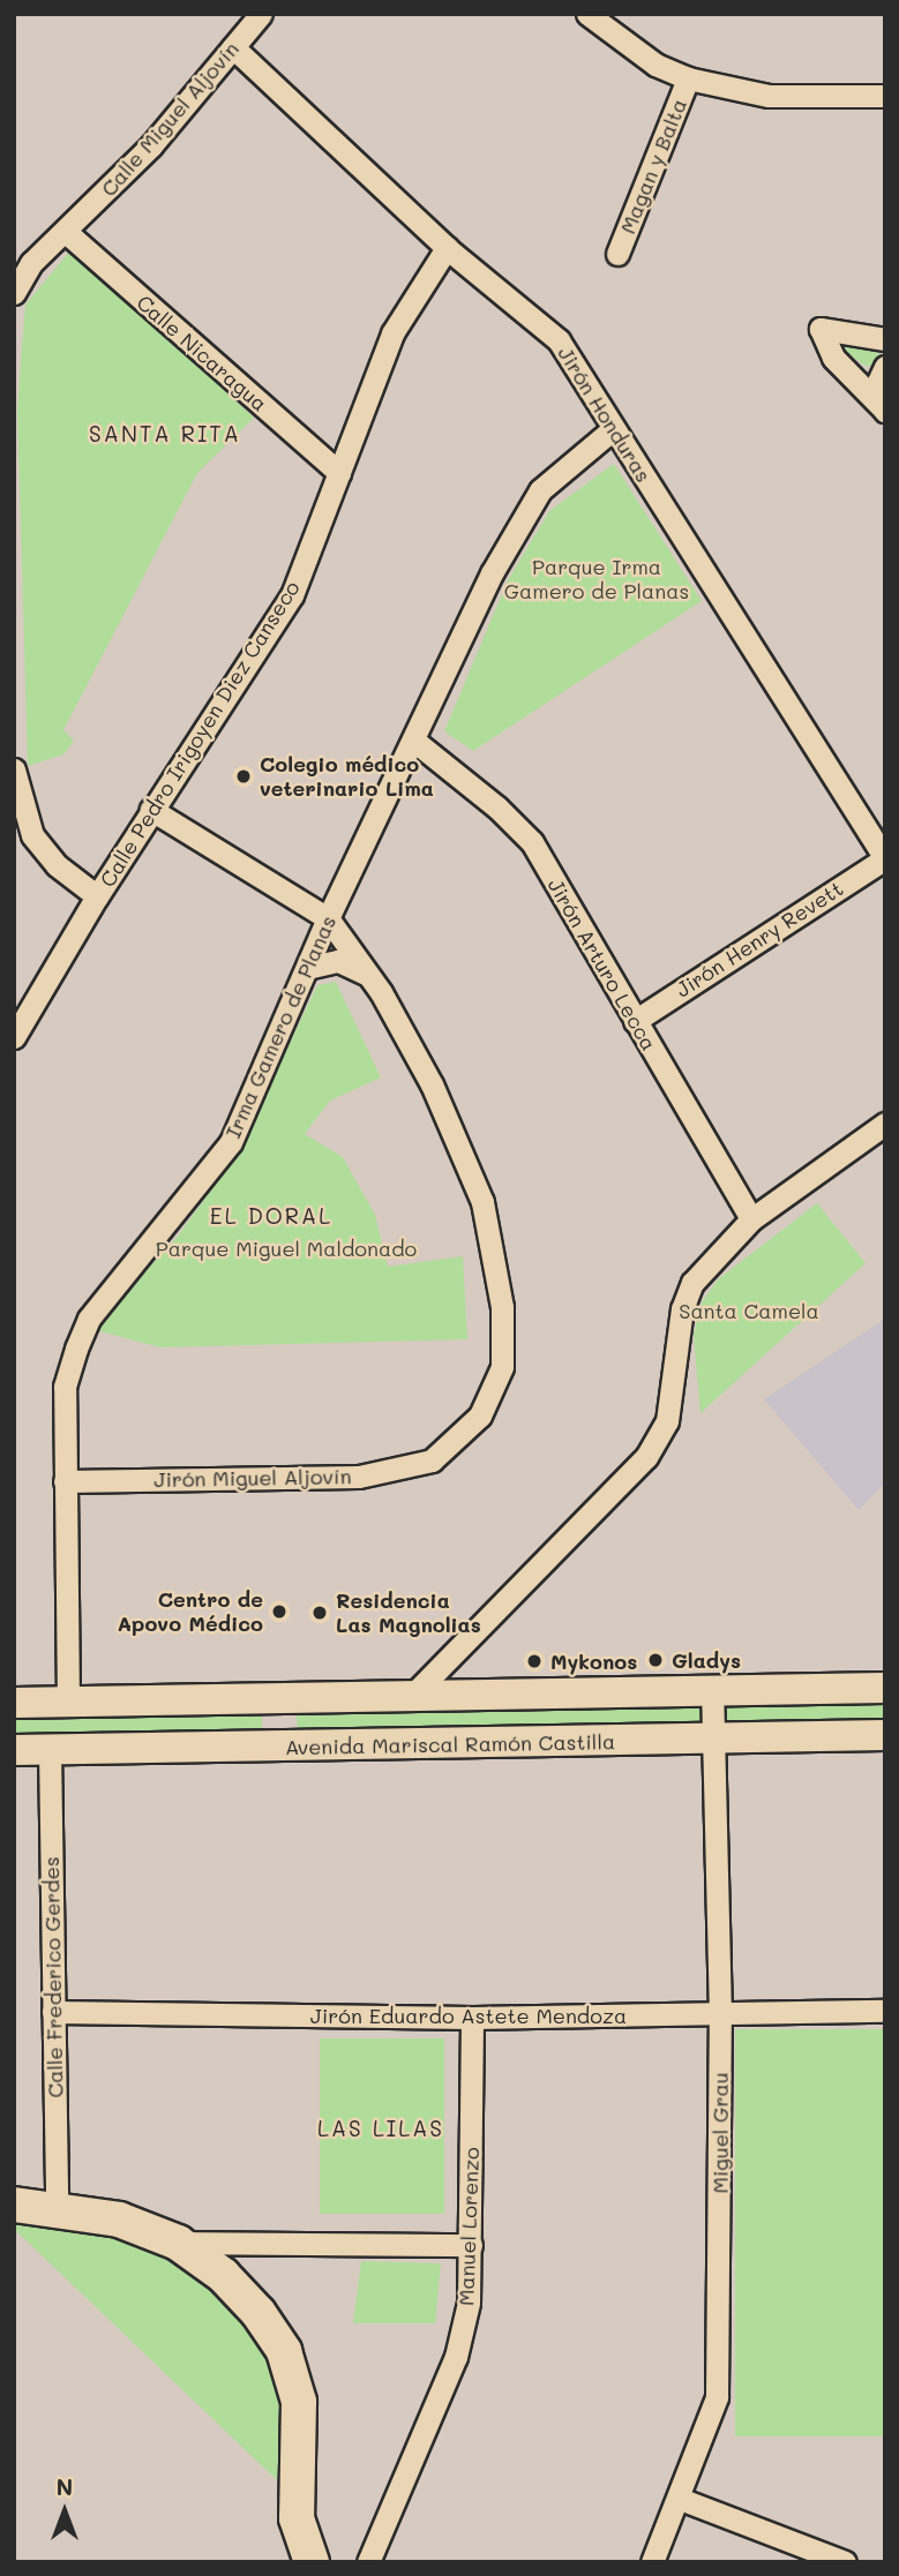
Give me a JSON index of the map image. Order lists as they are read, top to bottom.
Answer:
{
  "streets": {
    "main road": ["Avenida Mariscal Ramón Castilla"],
    "street": [
      "Calle Miguel Aljovín",
      "Magan y Balta",
      "Calle Nicaragua",
      "Jirón Honduras",
      "Calle Pedro Irigoyen Diez Canseco",
      "Jirón Henry Revett",
      "Jirón Arturo Lecca",
      "Irma Gamero de Planas",
      "Jirón Miguel Aljovín",
      "Calle Frederico Gerdes",
      "Jirón Eduardo Astete Mendoza",
      "Miguel Grau",
      "Manuel Lorenzo"
    ]
  },
  "crossings": [
    ["Calle Miguel Aljovín", "Calle Nicaragua"],
    ["Calle Miguel Aljovín", "Jirón Honduras"],
    ["Calle Nicaragua", "Calle Pedro Irigoyen Diez Canseco"],
    ["Jirón Honduras", "Calle Pedro Irigoyen Diez Canseco"],
    ["Jirón Honduras", "Jirón Henry Revett"],
    ["Jirón Honduras", "Irma Gamero de Planas"],
    ["Calle Pedro Irigoyen Diez Canseco", "Jirón Miguel Aljovín"],
    ["Jirón Henry Revett", "Jirón Arturo Lecca"],
    ["Jirón Arturo Lecca", "Irma Gamero de Planas"],
    ["Irma Gamero de Planas", "Jirón Miguel Aljovín"],
    ["Avenida Mariscal Ramón Castilla", "Calle Frederico Gerdes"],
    ["Avenida Mariscal Ramón Castilla", "Miguel Grau"],
    ["Calle Frederico Gerdes", "Jirón Eduardo Astete Mendoza"],
    ["Jirón Eduardo Astete Mendoza", "Miguel Grau"],
    ["Jirón Eduardo Astete Mendoza", "Manuel Lorenzo"]
  ],
  "districts": ["SANTA RITA", "EL DORAL", "LAS LILAS"],
  "parks": ["Parque Irma Gamero de Planas", "Parque Miguel Maldonado", "Santa Camela"],
  "places": [
    "Colegio médico veterinario Lima",
    "Centro de Apovo Médico",
    "Residencia Las Magnolias",
    "Gladys",
    "Mykonos"
  ],
  "north": "top"
}
